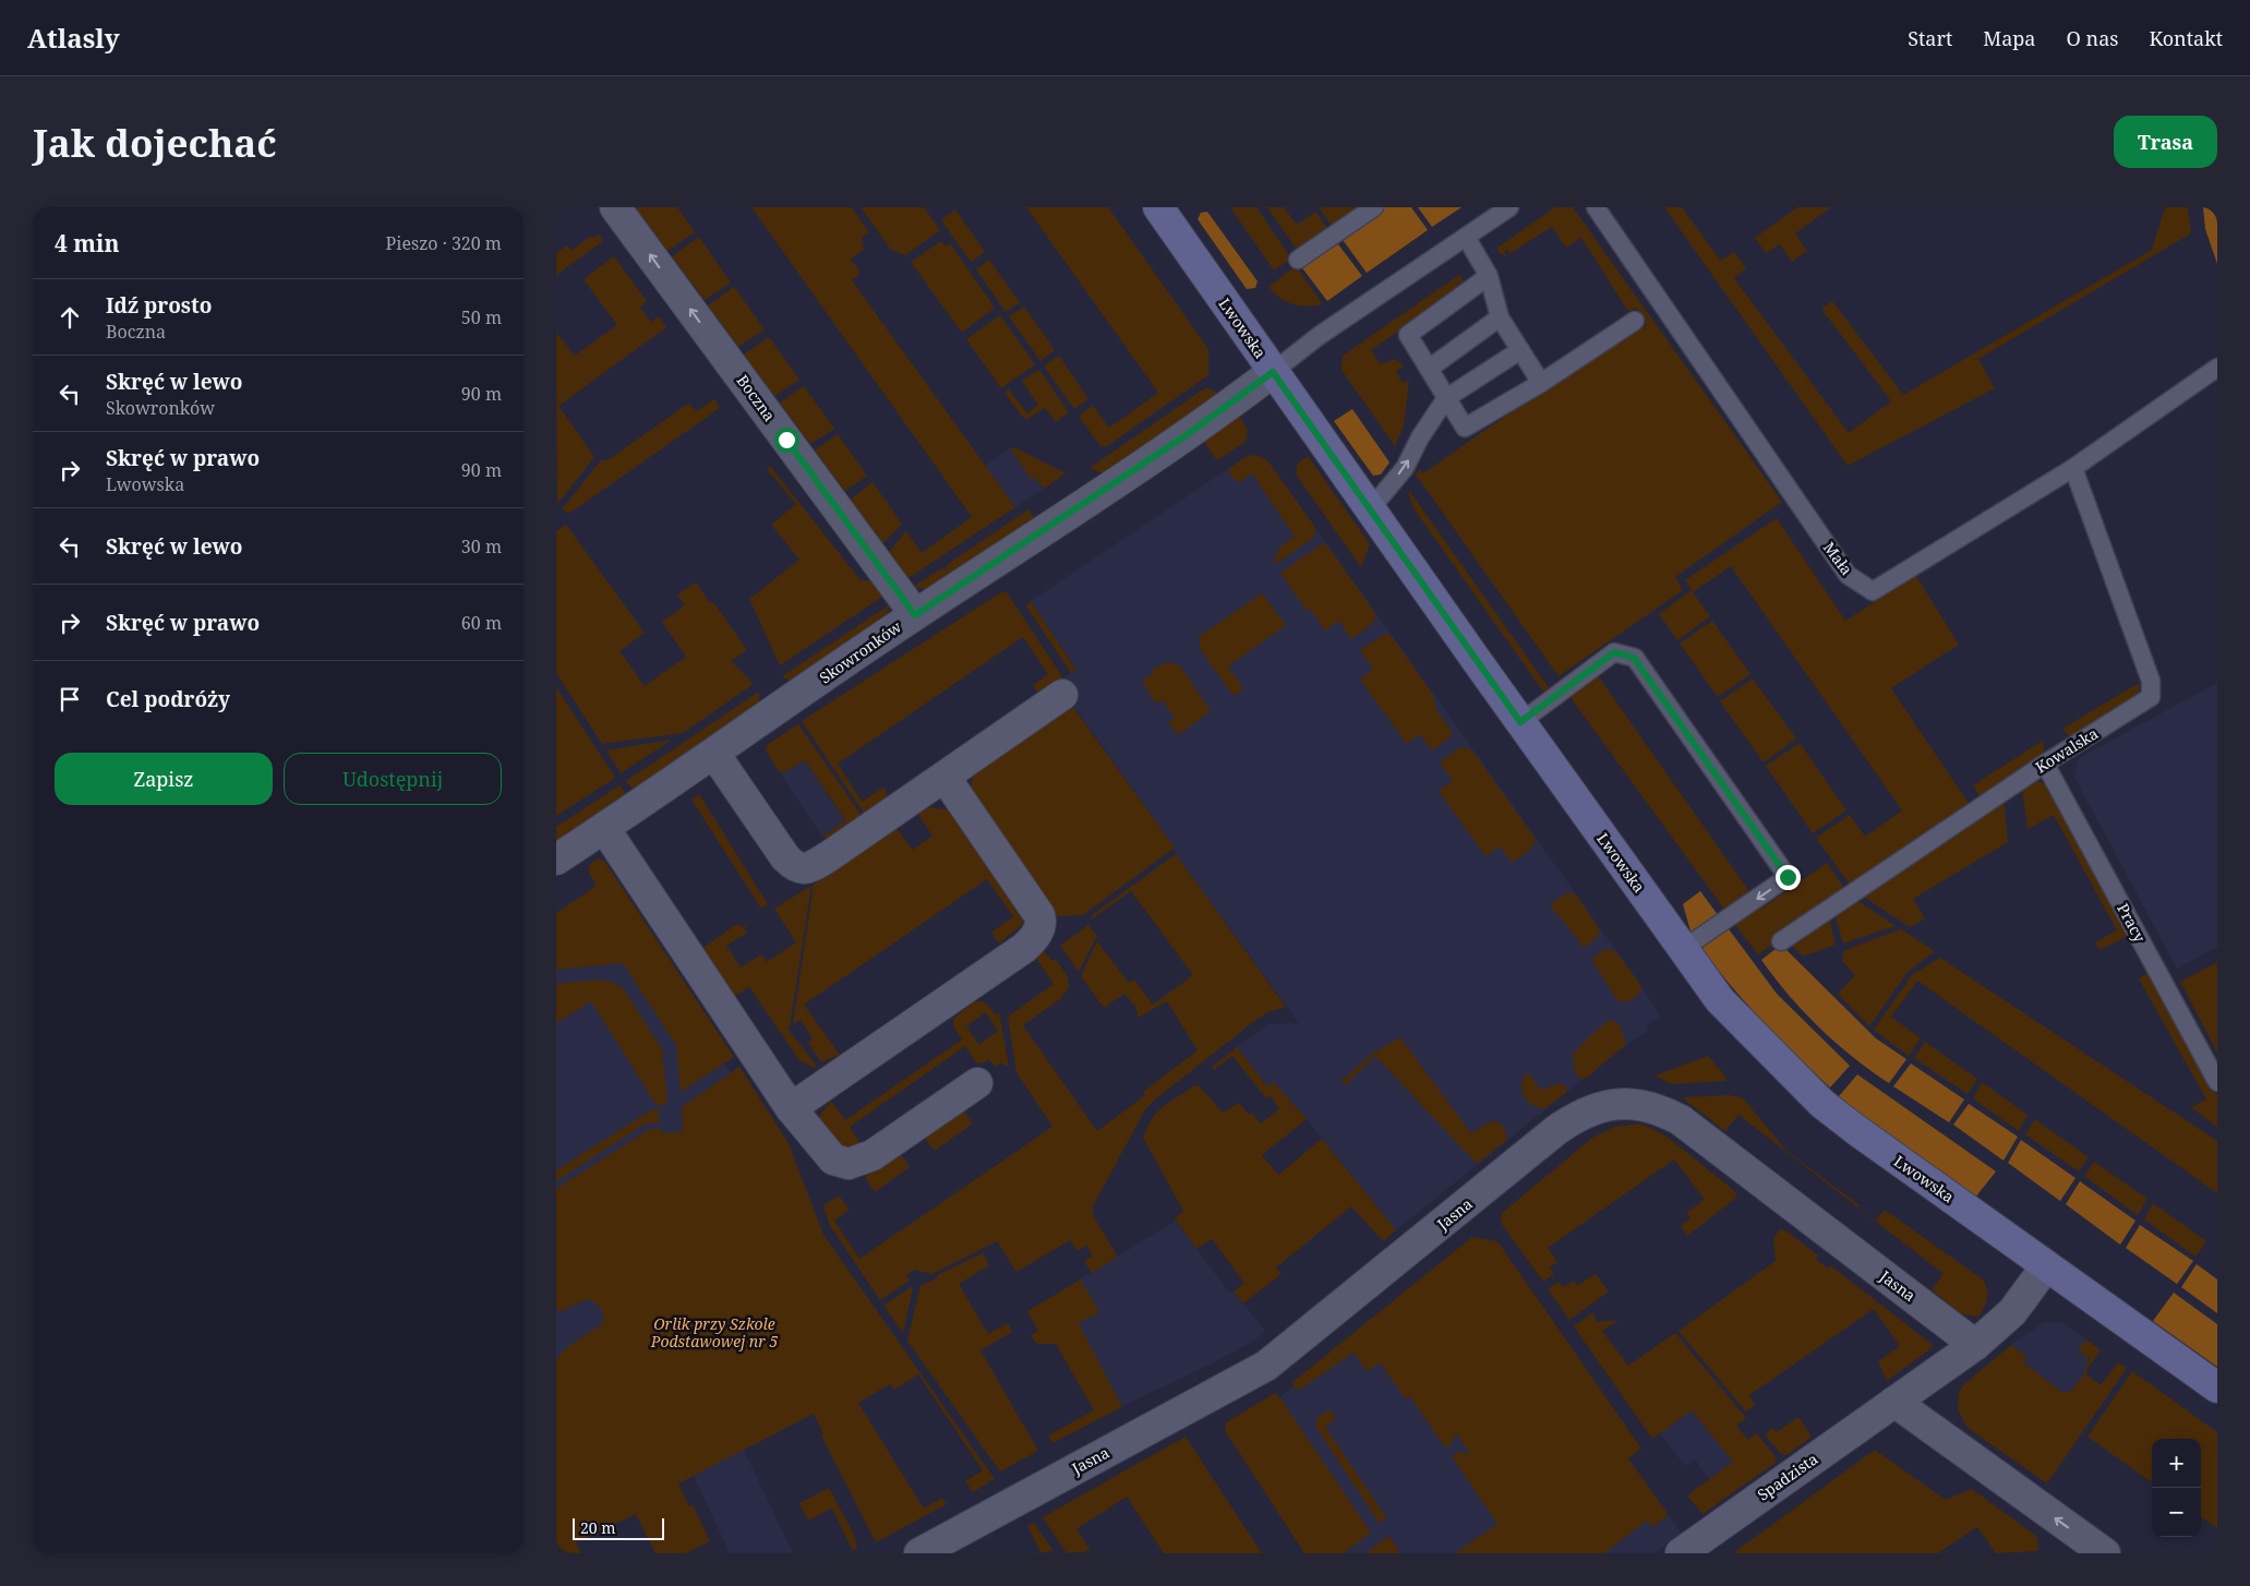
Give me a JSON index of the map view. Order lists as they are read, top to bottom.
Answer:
{
  "streets": {
    "street": [
      "Lwowska",
      "Boczna",
      "Skowronków",
      "Jasna",
      "Spadzista"
    ],
    "lane": ["Mała", "Kowalska", "Pracy"]
  },
  "crossings": [
    ["Lwowska", "Skowronków"],
    ["Lwowska", "Spadzista"],
    ["Boczna", "Skowronków"],
    ["Mała", "Kowalska"],
    ["Kowalska", "Pracy"],
    ["Jasna", "Spadzista"]
  ],
  "one_way": ["Boczna"],
  "parks": ["Orlik przy Szkole Podstawowej nr 5"],
  "scale_bar": "20 m",
  "page": {
    "header": "Atlasly",
    "nav": [
      "Start",
      "Mapa",
      "O nas",
      "Kontakt"
    ],
    "buttons": [
      "Trasa",
      ["Zapisz", "Udostępnij"]
    ],
    "title": "Jak dojechać",
    "heading": ["4 min", "Pieszo · 320 m"],
    "list": [
      ["Idź prosto", "Boczna", "50 m"],
      ["Skręć w lewo", "Skowronków", "90 m"],
      ["Skręć w prawo", "Lwowska", "90 m"],
      ["Skręć w lewo", "30 m"],
      ["Skręć w prawo", "60 m"],
      "Cel podróży"
    ],
    "map_buttons": ["+", "−"],
    "scale": "20 m"
  }
}
